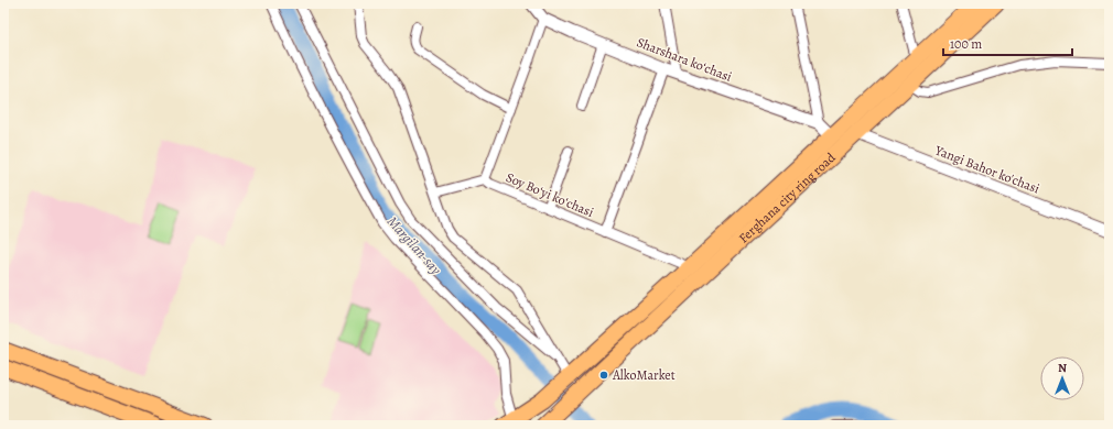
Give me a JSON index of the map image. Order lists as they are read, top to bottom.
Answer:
{
  "streets": {
    "highway": ["Ferghana city ring road"],
    "street": ["Sharshara koʻchasi", "Yangi Bahor ko'chasi", "Soy Boʻyi koʻchasi"]
  },
  "crossings": [
    ["Sharshara koʻchasi", "Soy Boʻyi koʻchasi"],
    ["Sharshara koʻchasi", "Ferghana city ring road"],
    ["Yangi Bahor ko'chasi", "Ferghana city ring road"],
    ["Soy Boʻyi koʻchasi", "Ferghana city ring road"]
  ],
  "water": ["Margilan-say"],
  "places": ["AlkoMarket"],
  "scale_bar": "100 m",
  "north": "top"
}
